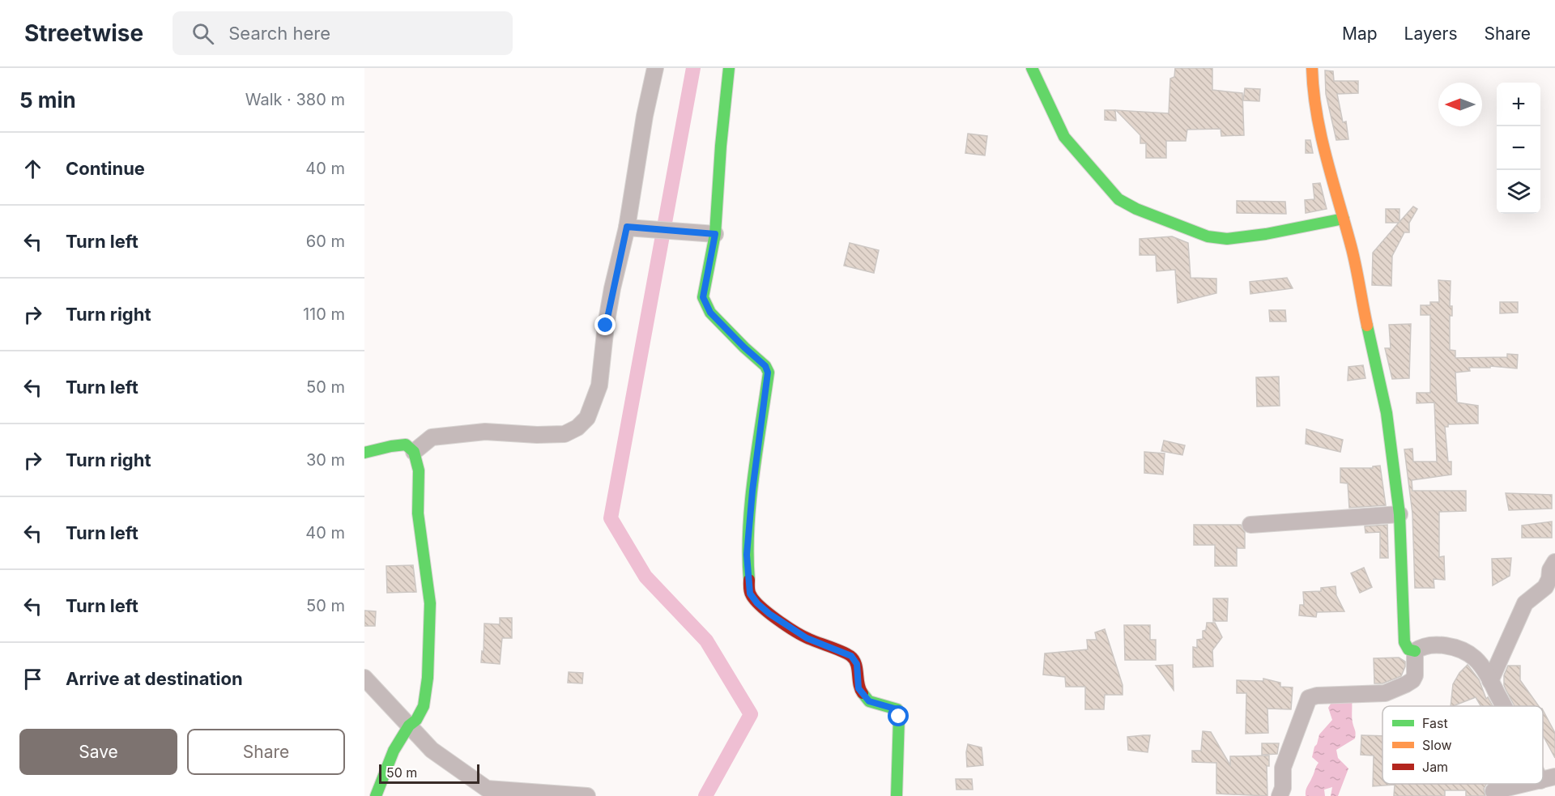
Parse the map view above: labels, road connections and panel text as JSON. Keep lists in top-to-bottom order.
{
  "legend": ["Fast", "Slow", "Jam"],
  "scale_bar": "50 m",
  "north": "left",
  "page": {
    "header": "Streetwise",
    "search": "Search here",
    "nav": ["Map", "Layers", "Share"],
    "heading": ["5 min", "Walk · 380 m"],
    "map_buttons": ["+", "−"],
    "list": [
      ["Continue", "40 m"],
      ["Turn left", "60 m"],
      ["Turn right", "110 m"],
      ["Turn left", "50 m"],
      ["Turn right", "30 m"],
      ["Turn left", "40 m"],
      ["Turn left", "50 m"],
      "Arrive at destination"
    ],
    "buttons": ["Save", "Share"],
    "scale": "50 m"
  }
}
